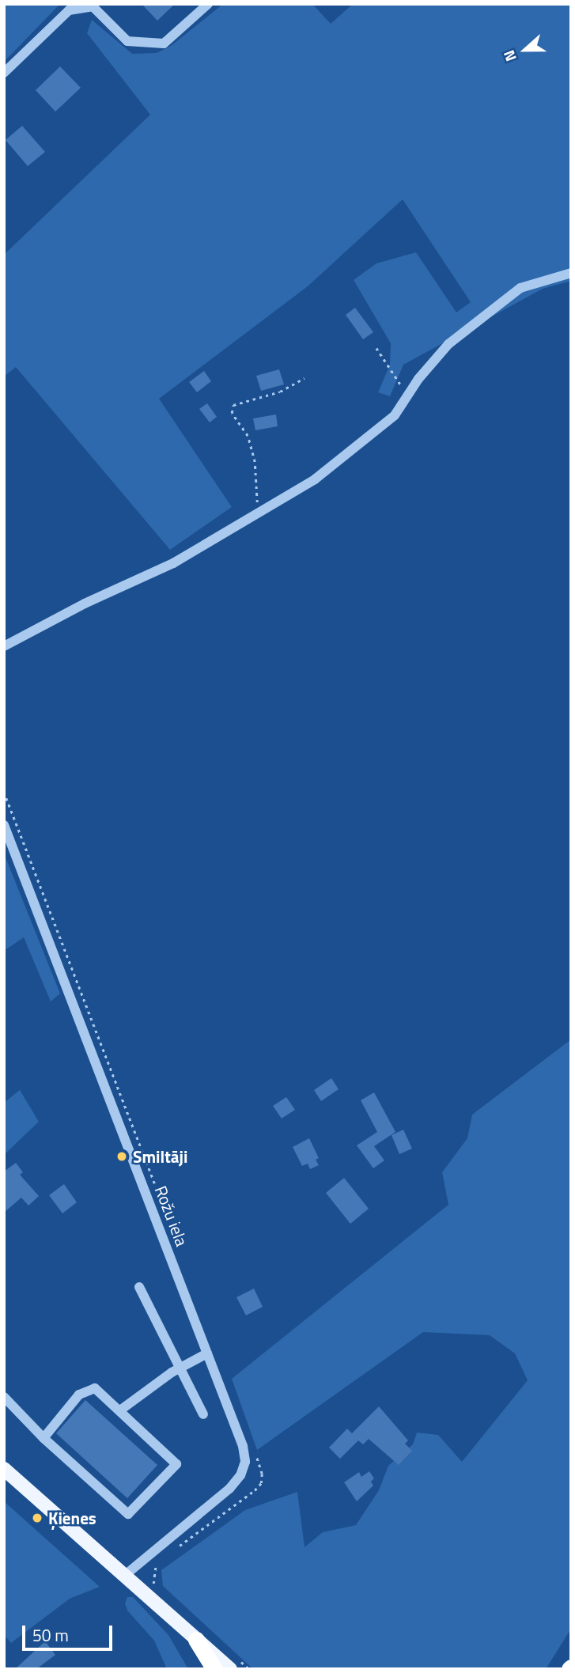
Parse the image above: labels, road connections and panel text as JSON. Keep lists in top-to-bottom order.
{
  "streets": {
    "street": ["Rožu iela"]
  },
  "places": ["Smiltāji", "Ķienes"],
  "scale_bar": "50 m",
  "north": "left"
}
